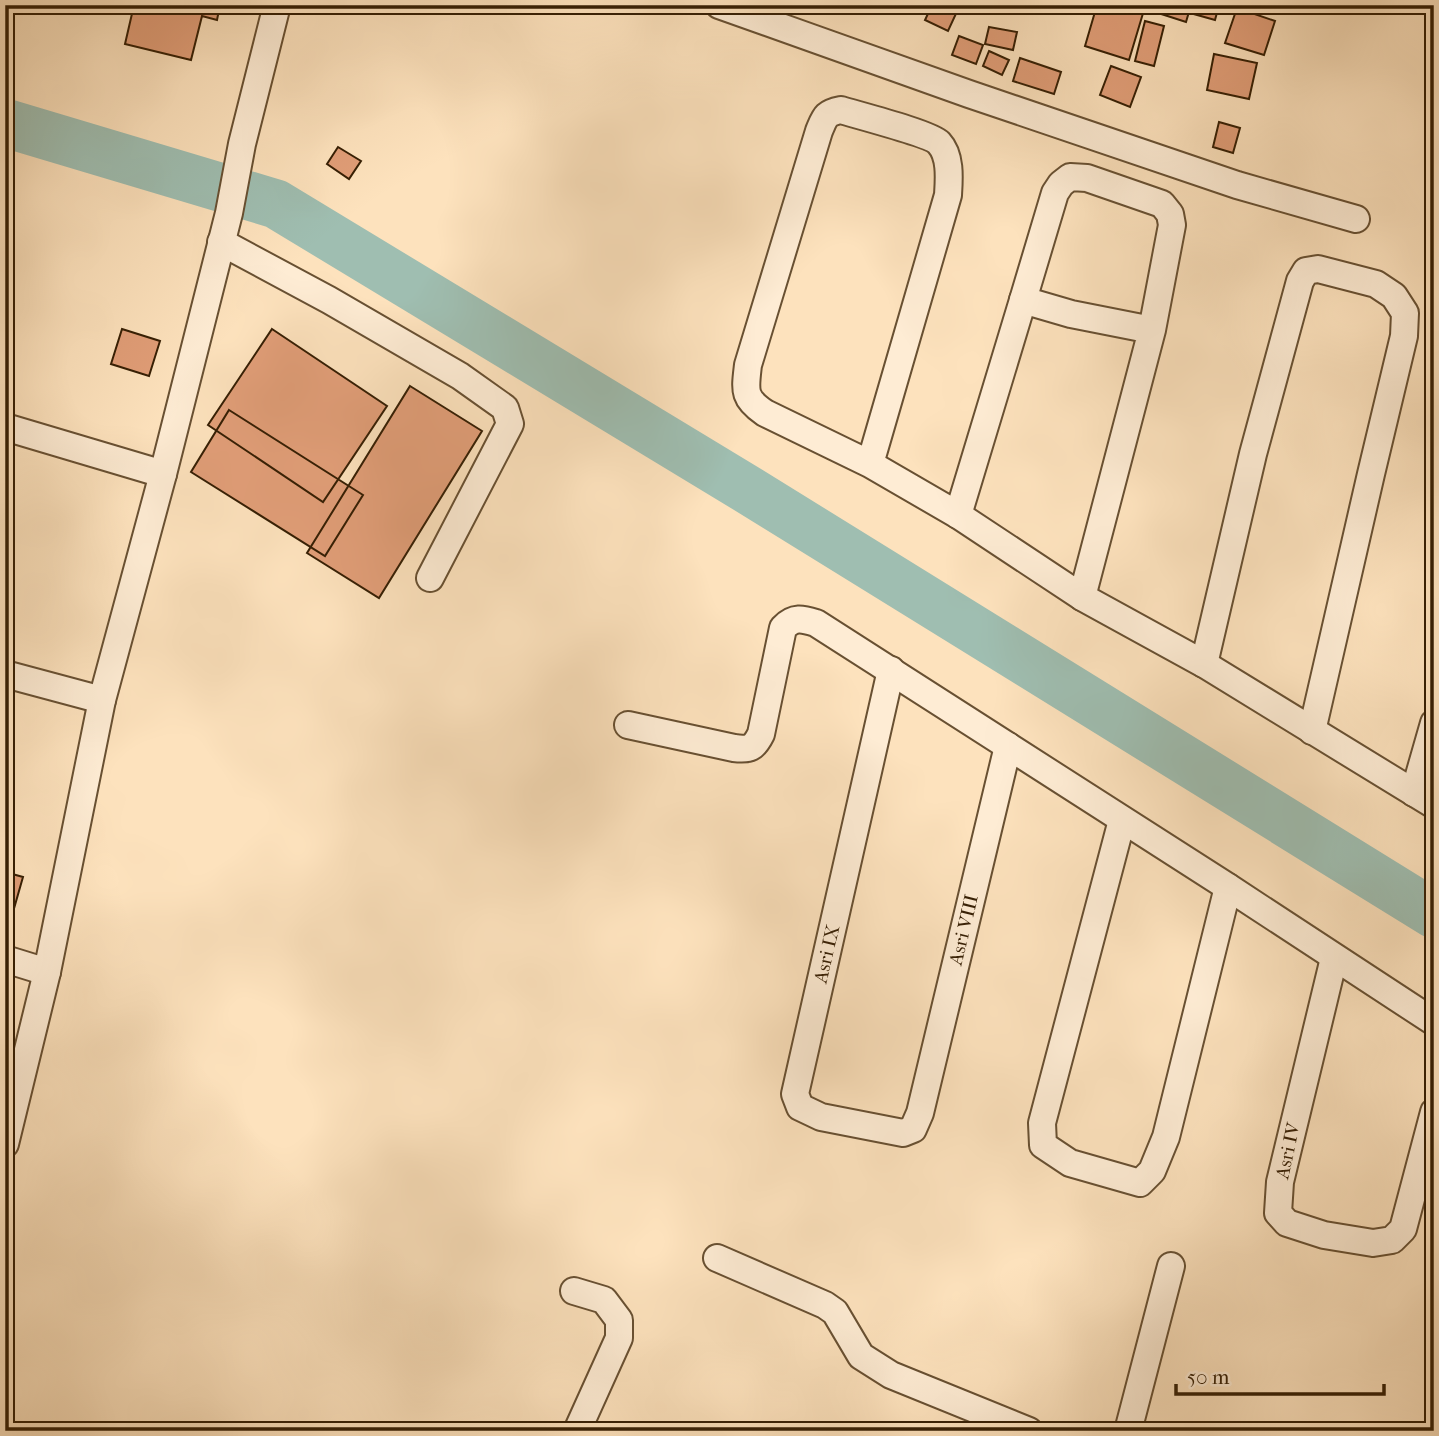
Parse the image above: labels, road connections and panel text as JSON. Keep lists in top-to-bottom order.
{
  "streets": {
    "street": ["Asri VIII", "Asri IX", "Asri IV"]
  },
  "crossings": [
    ["Asri VIII", "Asri IX"]
  ],
  "scale_bar": "50 m"
}
